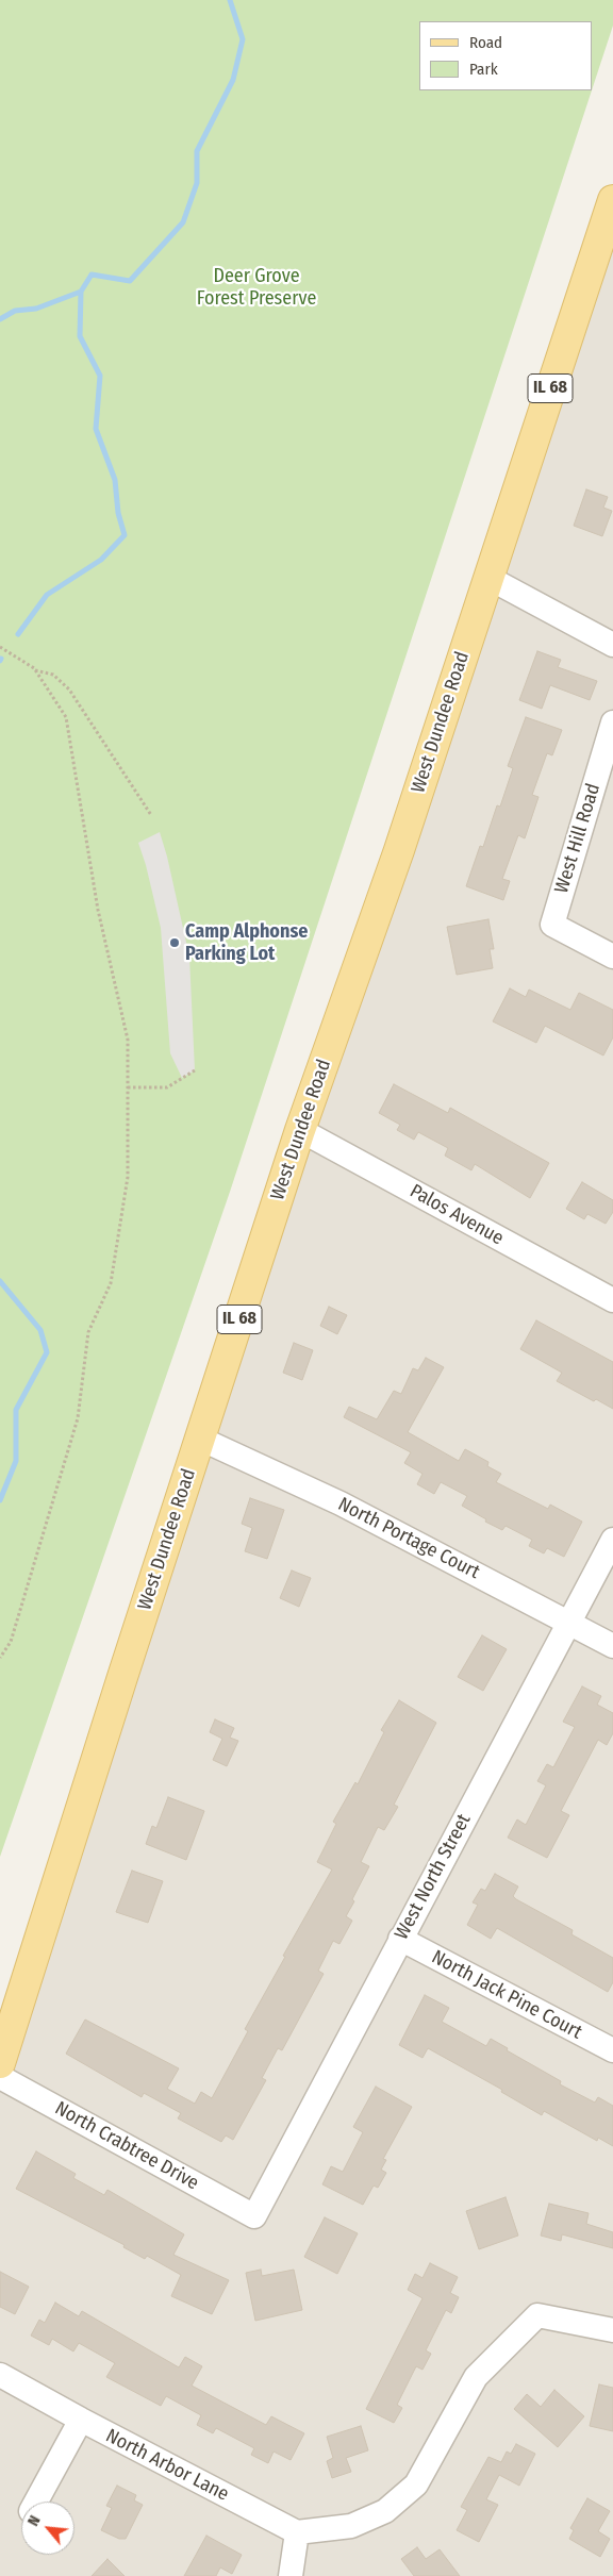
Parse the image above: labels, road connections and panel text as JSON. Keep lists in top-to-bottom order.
{
  "streets": {
    "main road": ["IL 68", "West Dundee Road"],
    "street": [
      "West Hill Road",
      "Palos Avenue",
      "North Portage Court",
      "West North Street",
      "North Jack Pine Court",
      "North Crabtree Drive",
      "North Arbor Lane"
    ]
  },
  "crossings": [
    ["West Dundee Road", "Palos Avenue"],
    ["West Dundee Road", "North Portage Court"],
    ["North Portage Court", "West North Street"],
    ["West North Street", "North Jack Pine Court"],
    ["West North Street", "North Crabtree Drive"]
  ],
  "parks": ["Deer Grove Forest Preserve"],
  "places": ["Camp Alphonse Parking Lot"],
  "legend": ["Road", "Park"],
  "north": "top left"
}
